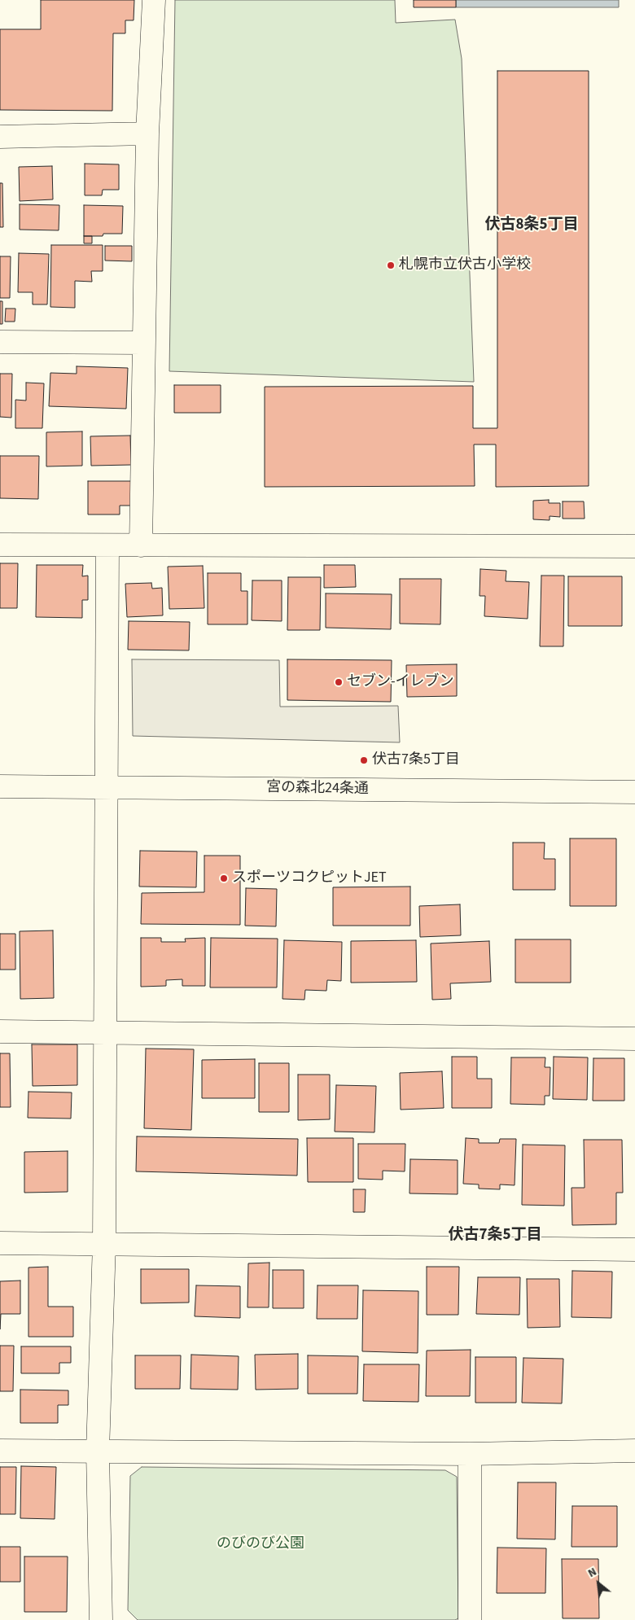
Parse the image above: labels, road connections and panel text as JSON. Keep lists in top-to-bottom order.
{
  "streets": {
    "street": ["宮の森北24条通"]
  },
  "districts": ["伏古8条5丁目", "伏古7条5丁目"],
  "parks": ["のびのび公園"],
  "places": [
    "札幌市立伏古小学校",
    "セブン-イレブン",
    "伏古7条5丁目",
    "スポーツコクピットJET"
  ],
  "north": "top left"
}
